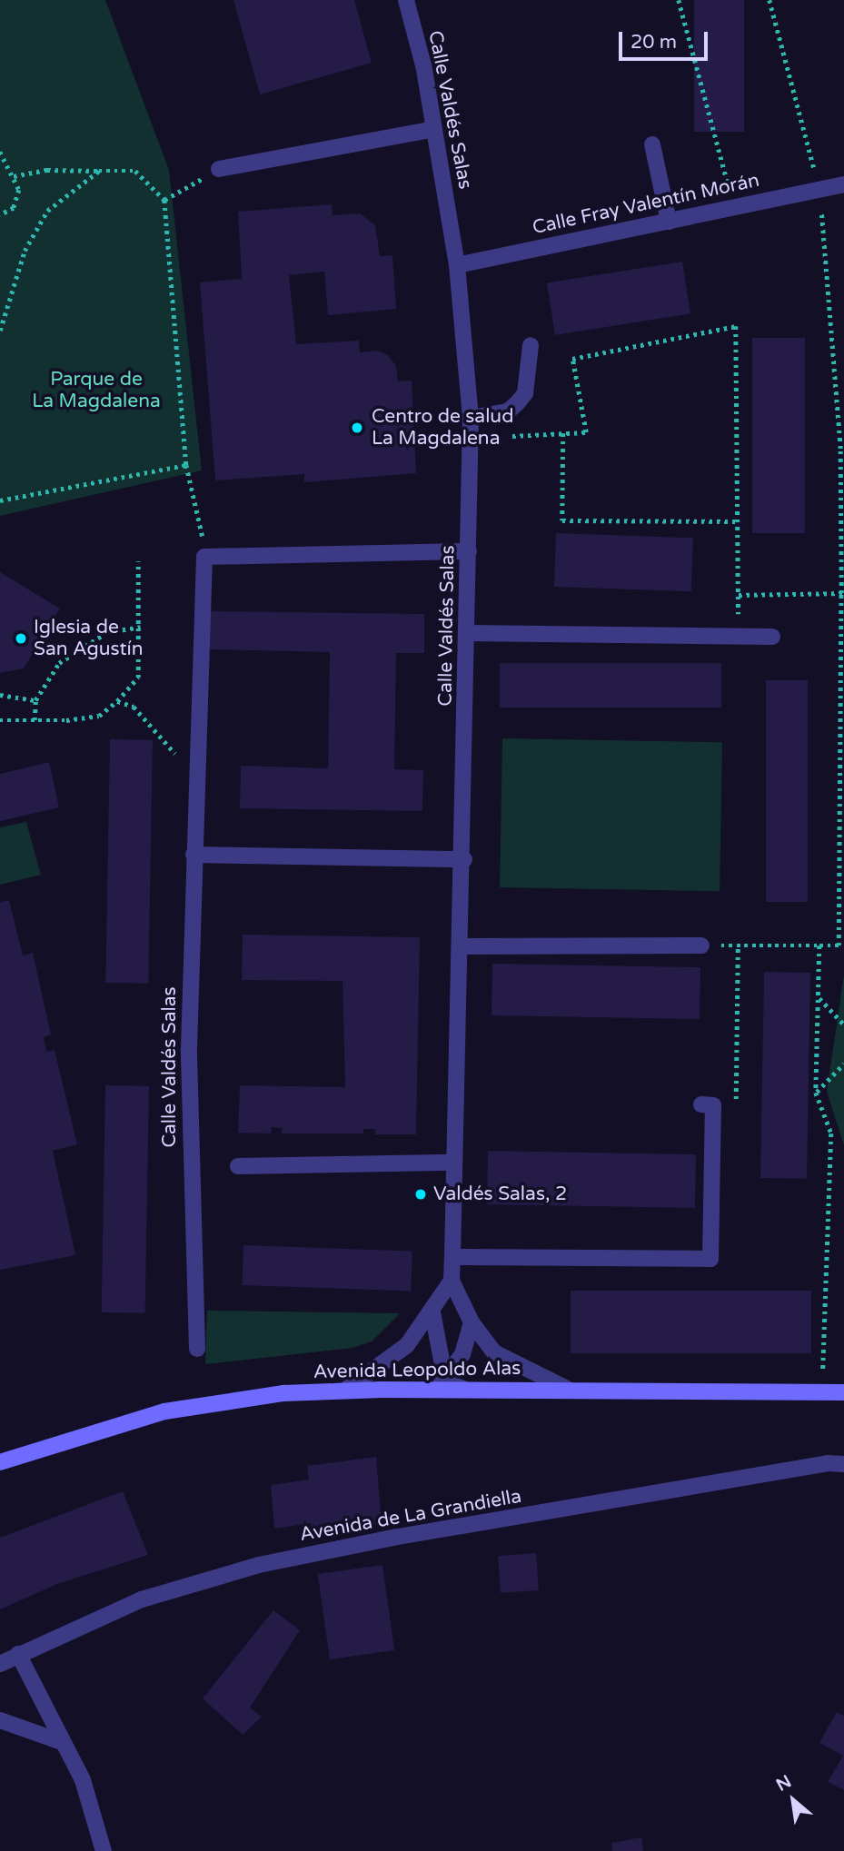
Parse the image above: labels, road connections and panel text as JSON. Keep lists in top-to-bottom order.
{
  "streets": {
    "main road": ["Avenida Leopoldo Alas"],
    "street": ["Calle Valdés Salas", "Calle Fray Valentín Morán", "Avenida de La Grandiella"]
  },
  "crossings": [
    ["Calle Valdés Salas", "Calle Fray Valentín Morán"],
    ["Calle Valdés Salas", "Avenida Leopoldo Alas"]
  ],
  "parks": ["Parque de La Magdalena"],
  "places": ["Centro de salud La Magdalena", "Iglesia de San Agustín", "Valdés Salas, 2"],
  "scale_bar": "20 m",
  "north": "top left"
}
